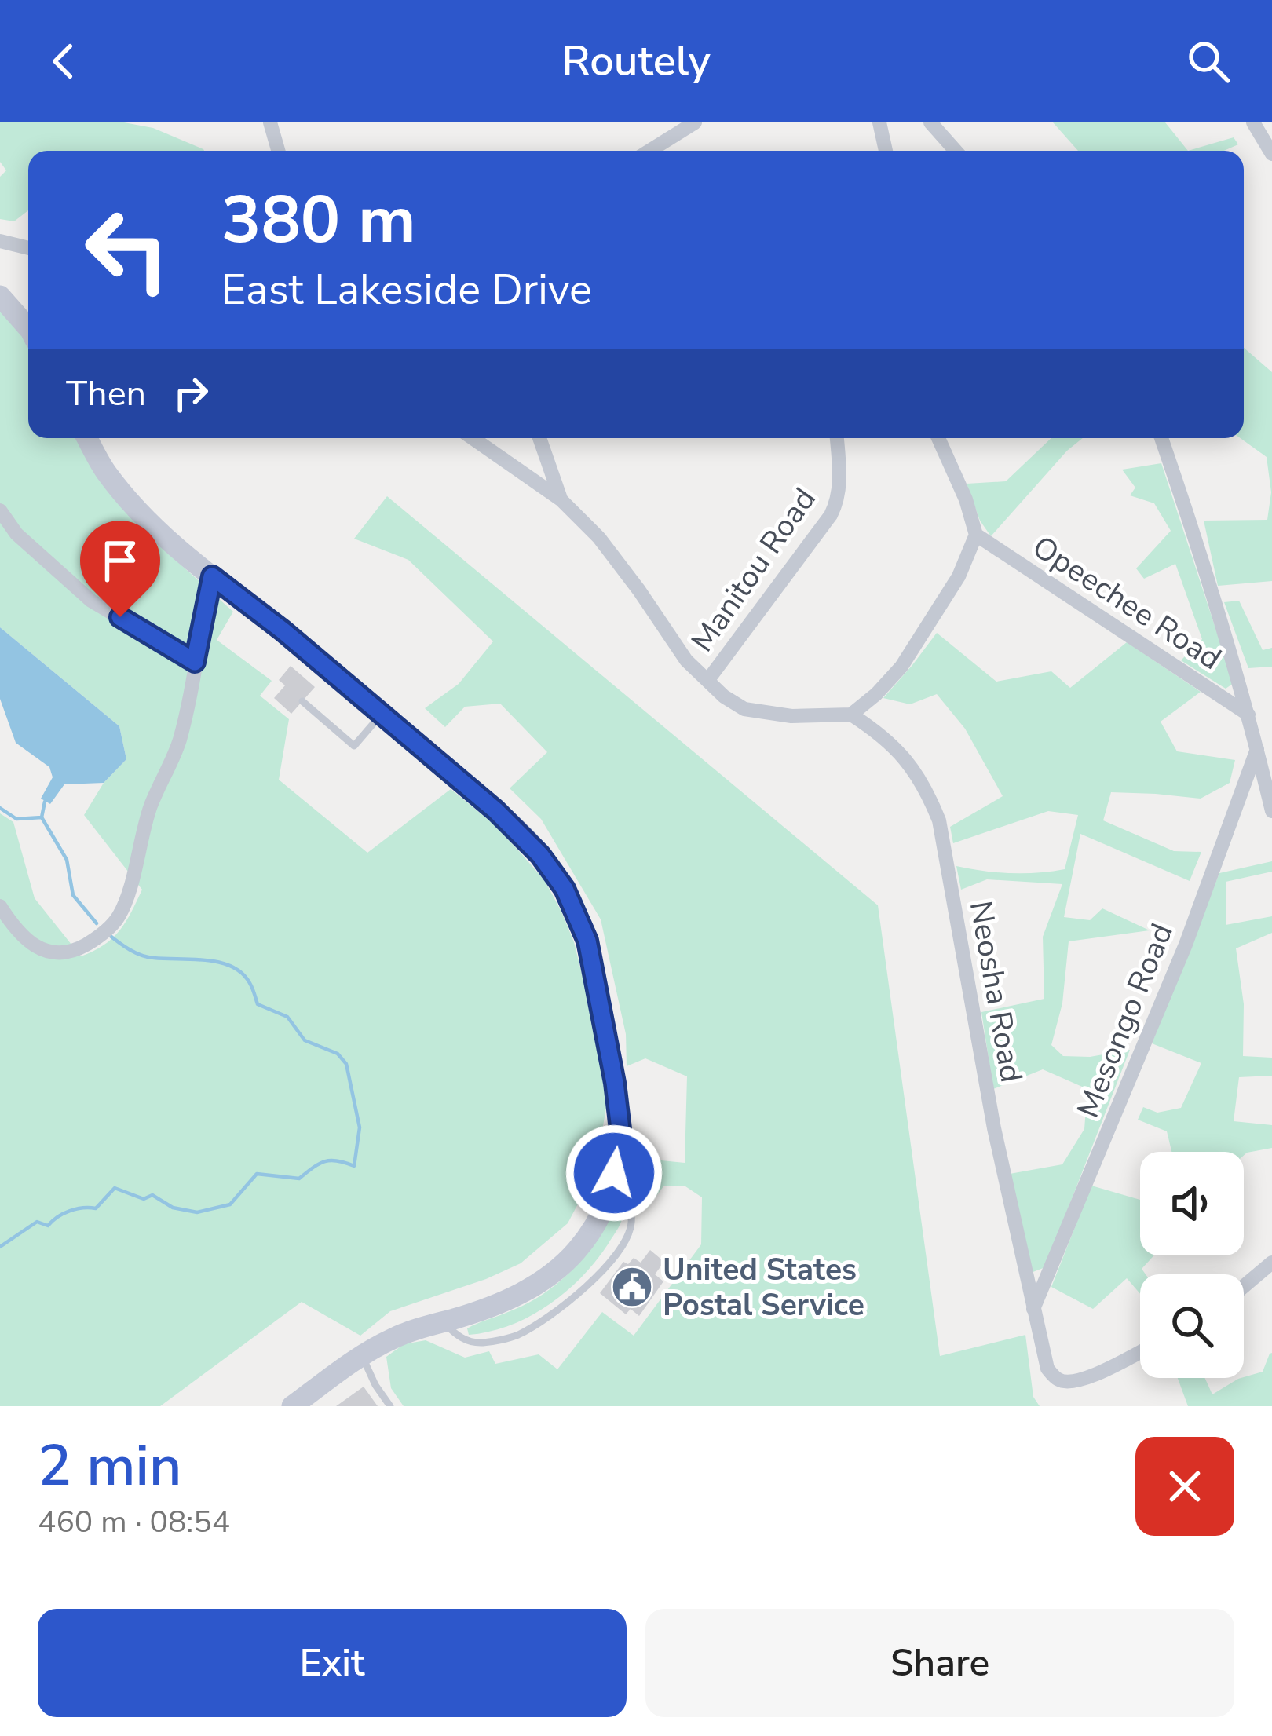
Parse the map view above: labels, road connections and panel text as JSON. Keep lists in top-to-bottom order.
{
  "streets": {
    "street": [
      "Manitou Road",
      "Opeechee Road",
      "Neosha Road",
      "Mesongo Road"
    ]
  },
  "crossings": [
    ["Neosha Road", "Mesongo Road"]
  ],
  "places": {
    "public building": ["United States Postal Service"]
  },
  "page": {
    "header": "Routely",
    "turn": ["380 m", "East Lakeside Drive"],
    "then": "Then",
    "heading": ["2 min", "460 m · 08:54"],
    "buttons": ["Exit", "Share"]
  }
}
